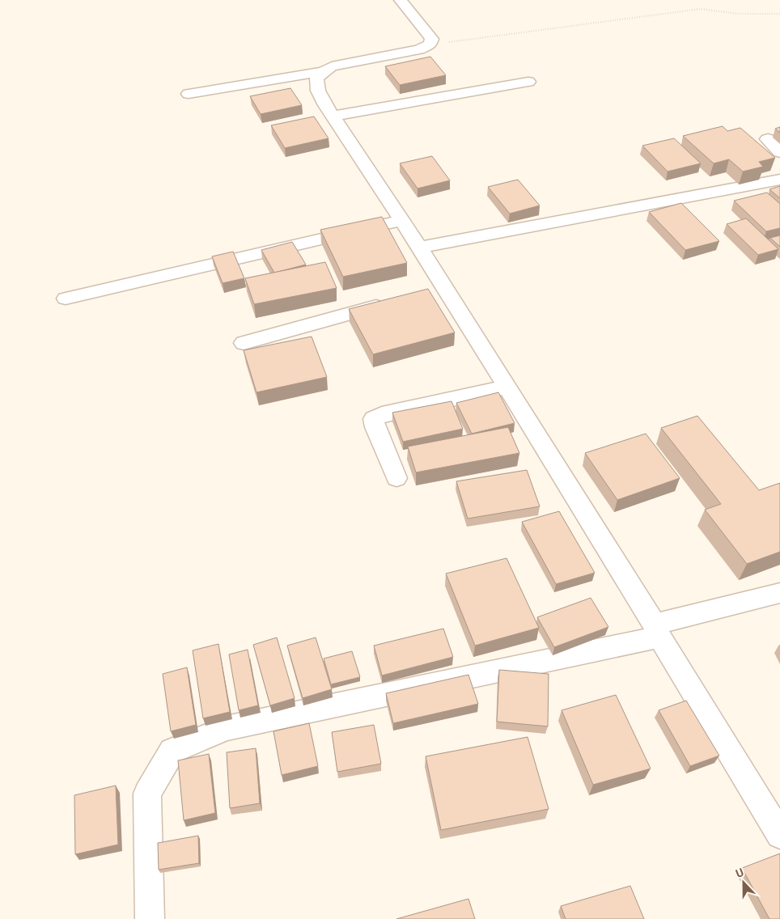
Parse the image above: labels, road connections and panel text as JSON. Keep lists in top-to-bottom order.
{
  "north": "top"
}
